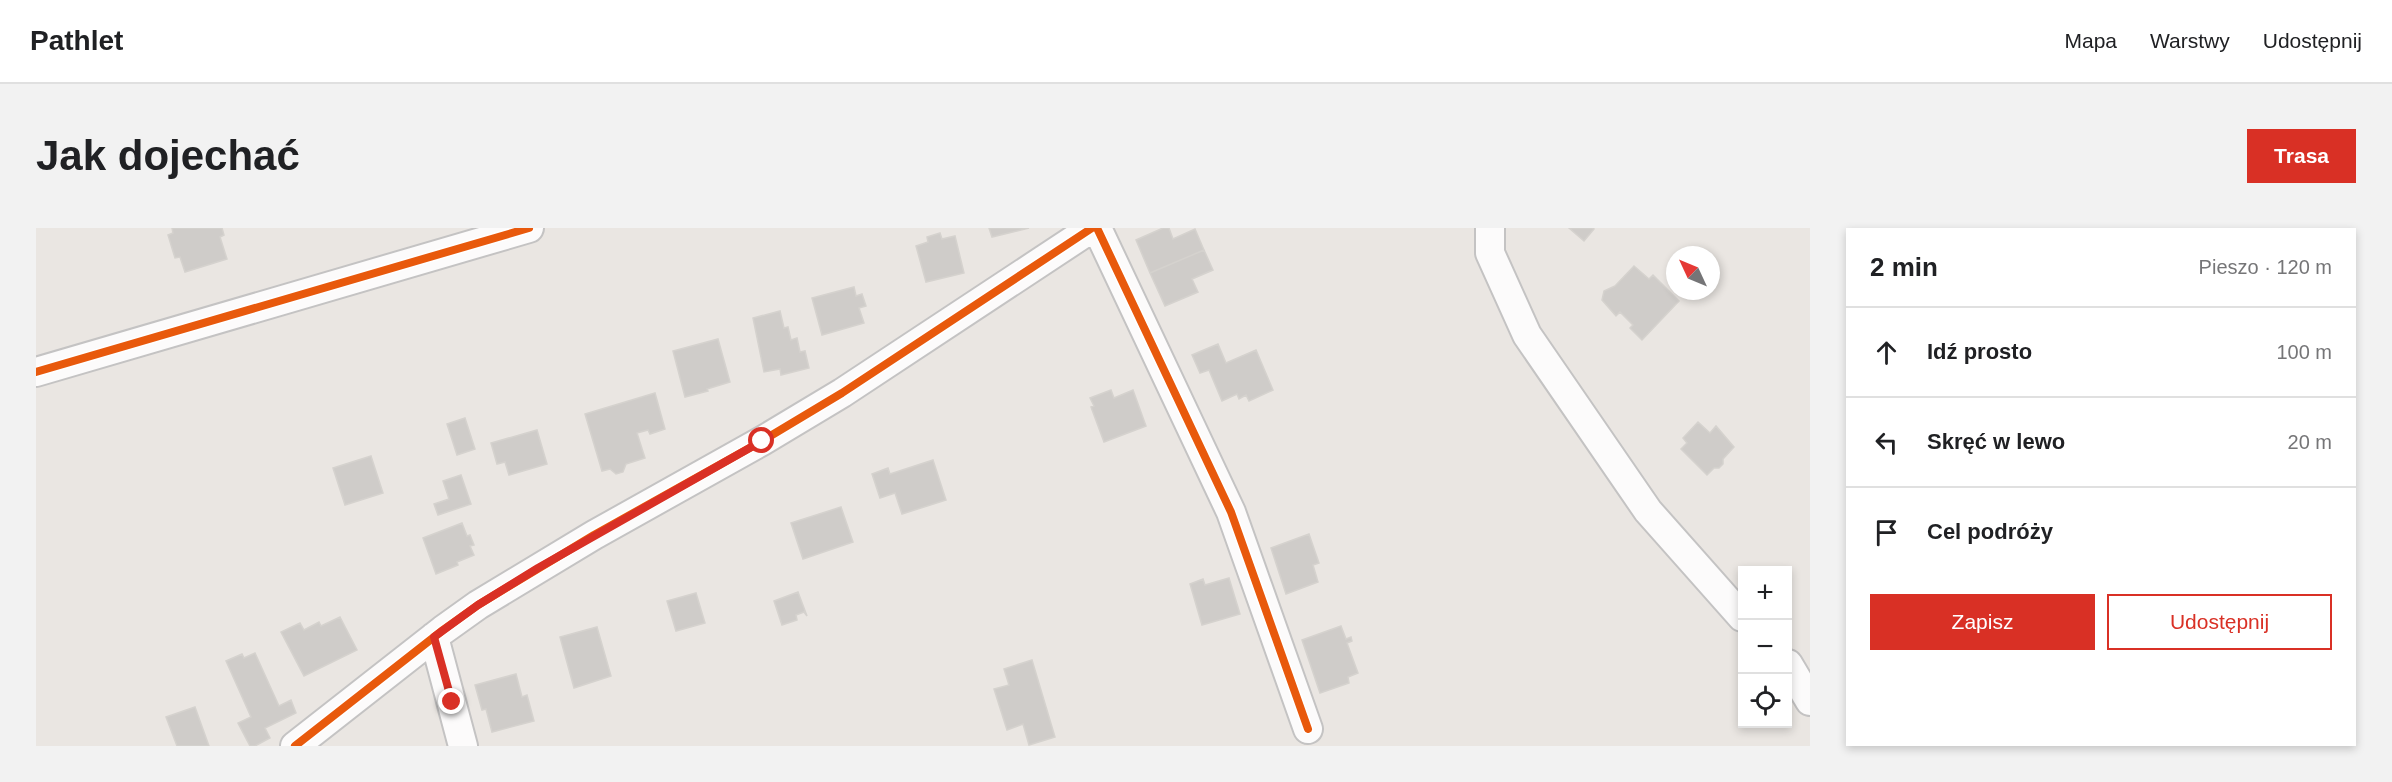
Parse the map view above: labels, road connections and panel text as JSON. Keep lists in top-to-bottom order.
{
  "north": "top left",
  "page": {
    "header": "Pathlet",
    "nav": ["Mapa", "Warstwy", "Udostępnij"],
    "buttons": [
      "Trasa",
      ["Zapisz", "Udostępnij"]
    ],
    "title": "Jak dojechać",
    "heading": ["2 min", "Pieszo · 120 m"],
    "list": [
      ["Idź prosto", "100 m"],
      ["Skręć w lewo", "20 m"],
      "Cel podróży"
    ],
    "map_buttons": ["+", "−"]
  }
}
